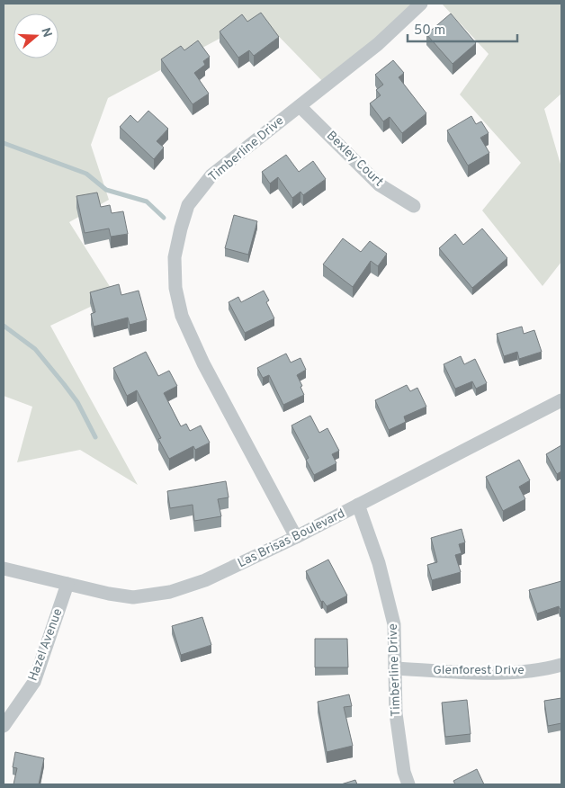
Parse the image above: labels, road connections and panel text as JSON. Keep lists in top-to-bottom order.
{
  "streets": {
    "street": [
      "Timberline Drive",
      "Bexley Court",
      "Las Brisas Boulevard",
      "Hazel Avenue",
      "Glenforest Drive"
    ]
  },
  "crossings": [
    ["Timberline Drive", "Bexley Court"],
    ["Timberline Drive", "Las Brisas Boulevard"],
    ["Timberline Drive", "Glenforest Drive"],
    ["Las Brisas Boulevard", "Hazel Avenue"]
  ],
  "scale_bar": "50 m",
  "north": "right"
}
